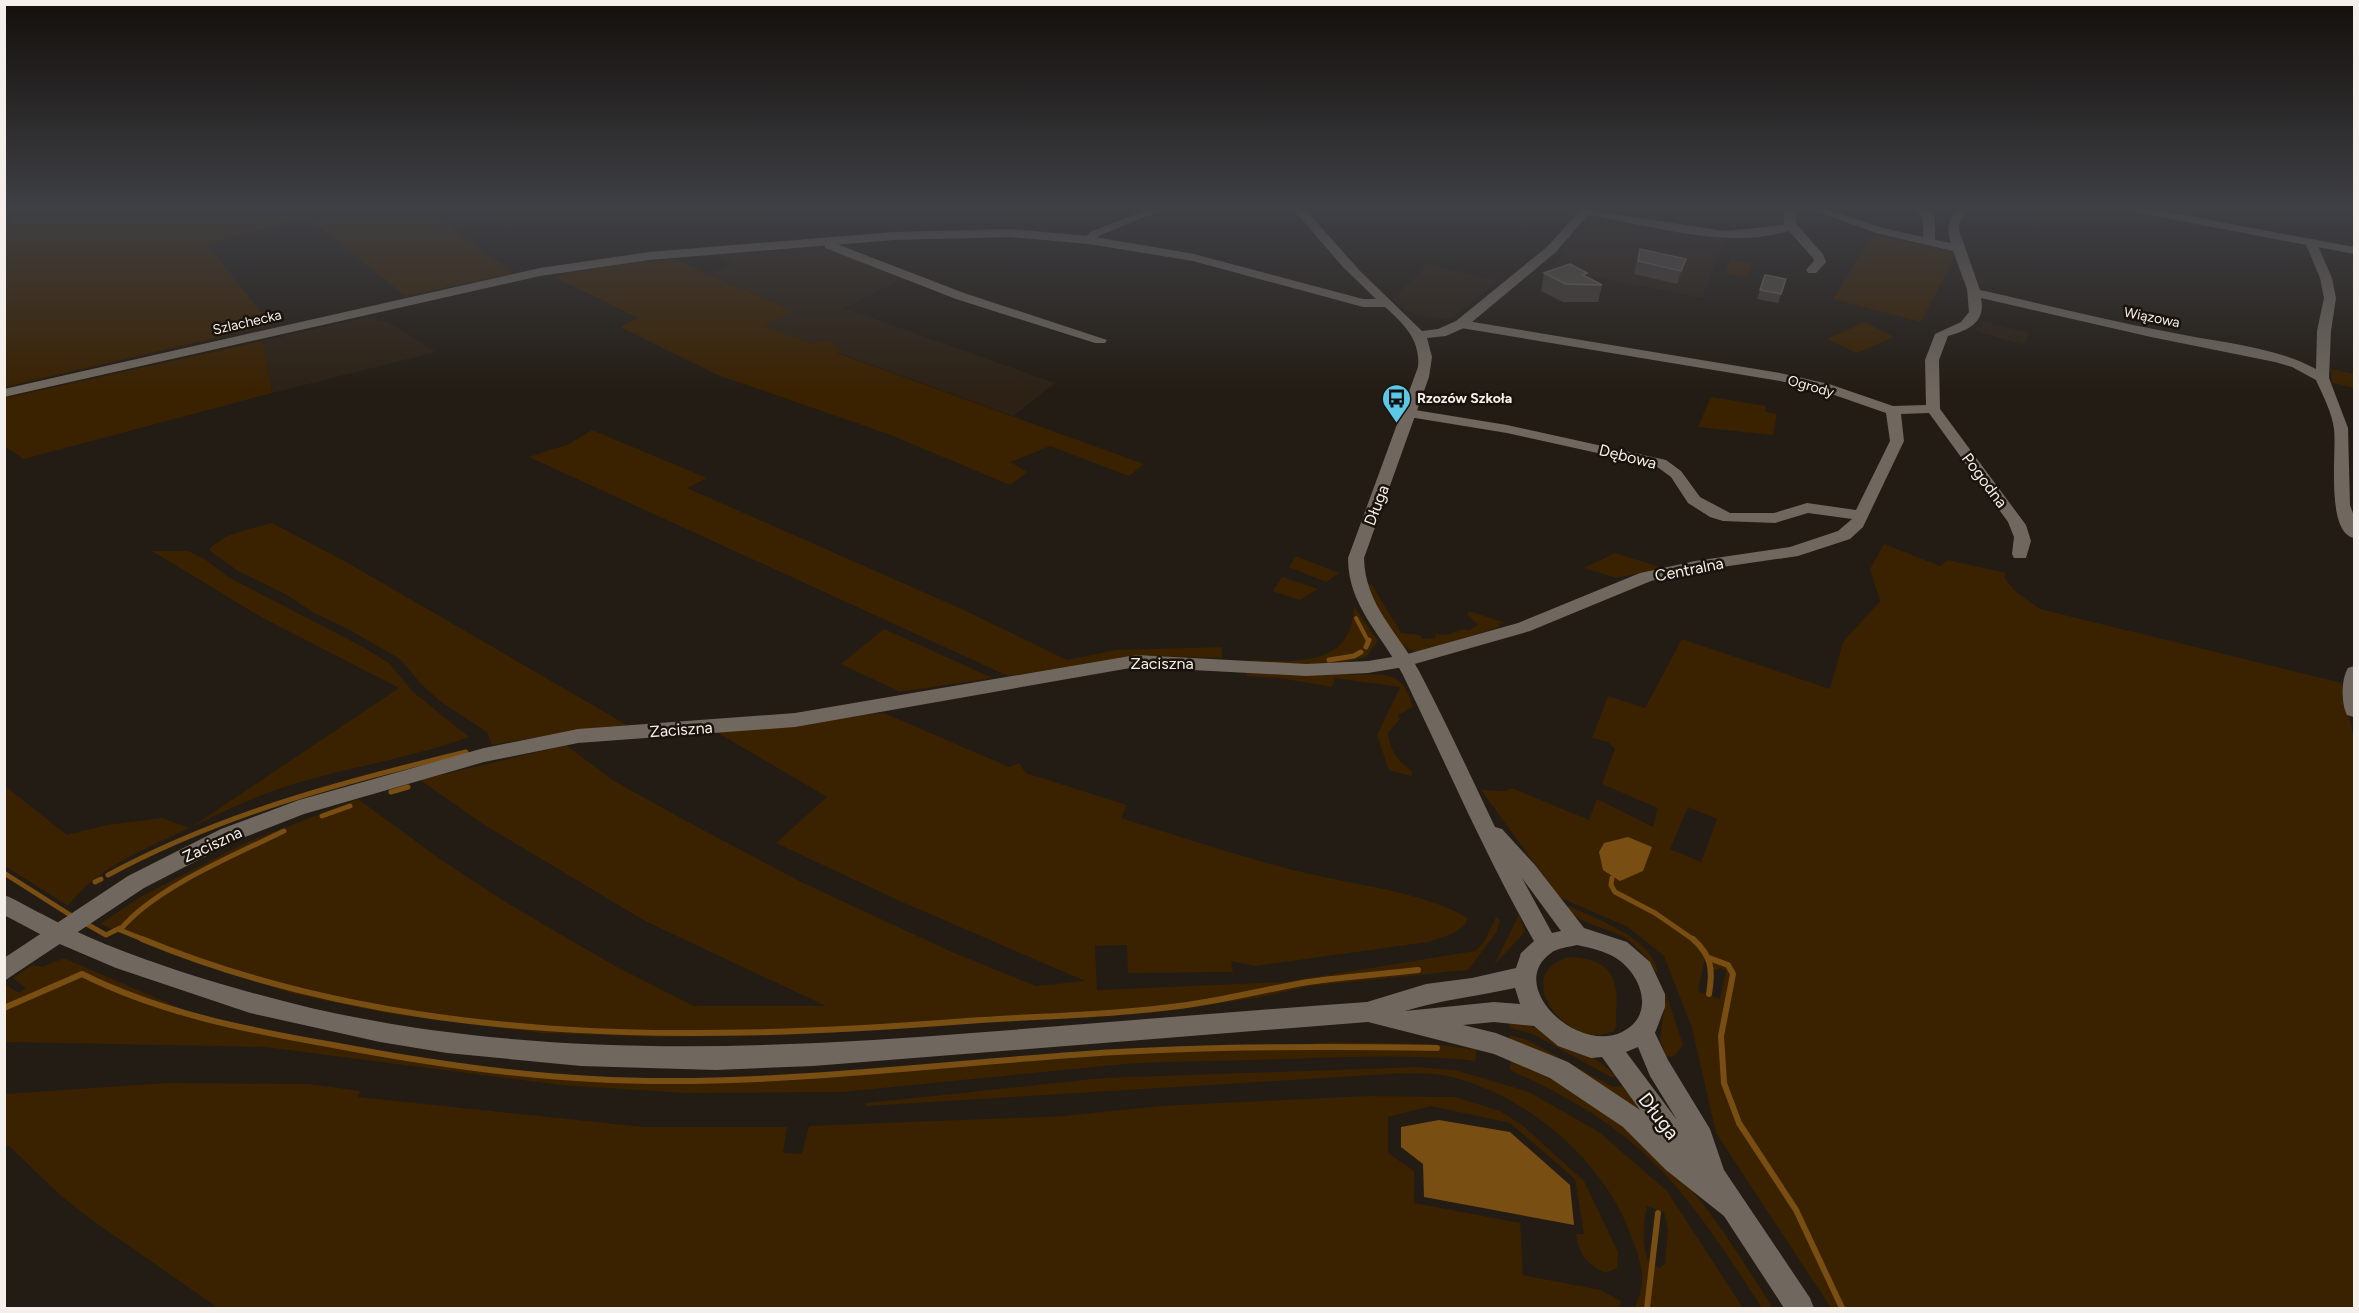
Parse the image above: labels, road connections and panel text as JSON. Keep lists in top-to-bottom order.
{
  "streets": {
    "street": [
      "Wiązowa",
      "Szlachecka",
      "Ogrody",
      "Dębowa",
      "Pogodna",
      "Długa",
      "Centralna",
      "Zaciszna"
    ]
  },
  "crossings": [
    ["Ogrody", "Pogodna"],
    ["Ogrody", "Centralna"],
    ["Dębowa", "Długa"],
    ["Dębowa", "Centralna"],
    ["Długa", "Centralna"],
    ["Długa", "Zaciszna"],
    ["Centralna", "Zaciszna"]
  ],
  "places": {
    "bus stop": ["Rzozów Szkoła"]
  }
}
